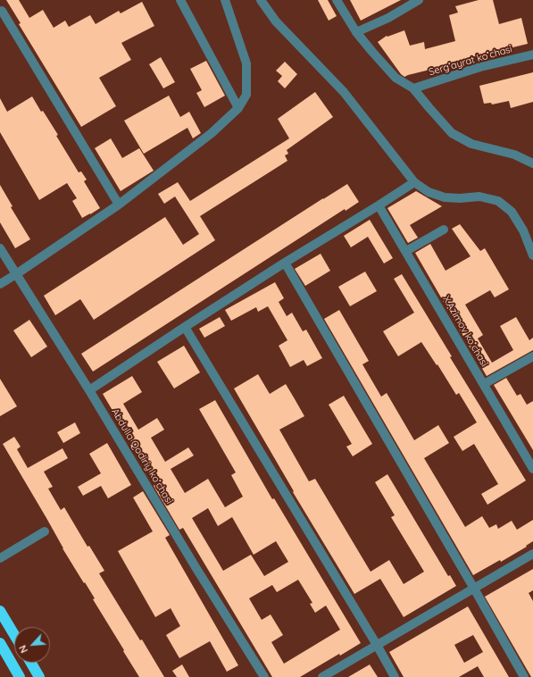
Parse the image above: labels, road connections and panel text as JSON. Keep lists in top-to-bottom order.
{
  "streets": {
    "street": ["Sergʻayrat koʻchasi", "X.Azimov koʻchasi", "Abdulla Qodiriy koʻchasi"]
  },
  "north": "bottom left"
}
